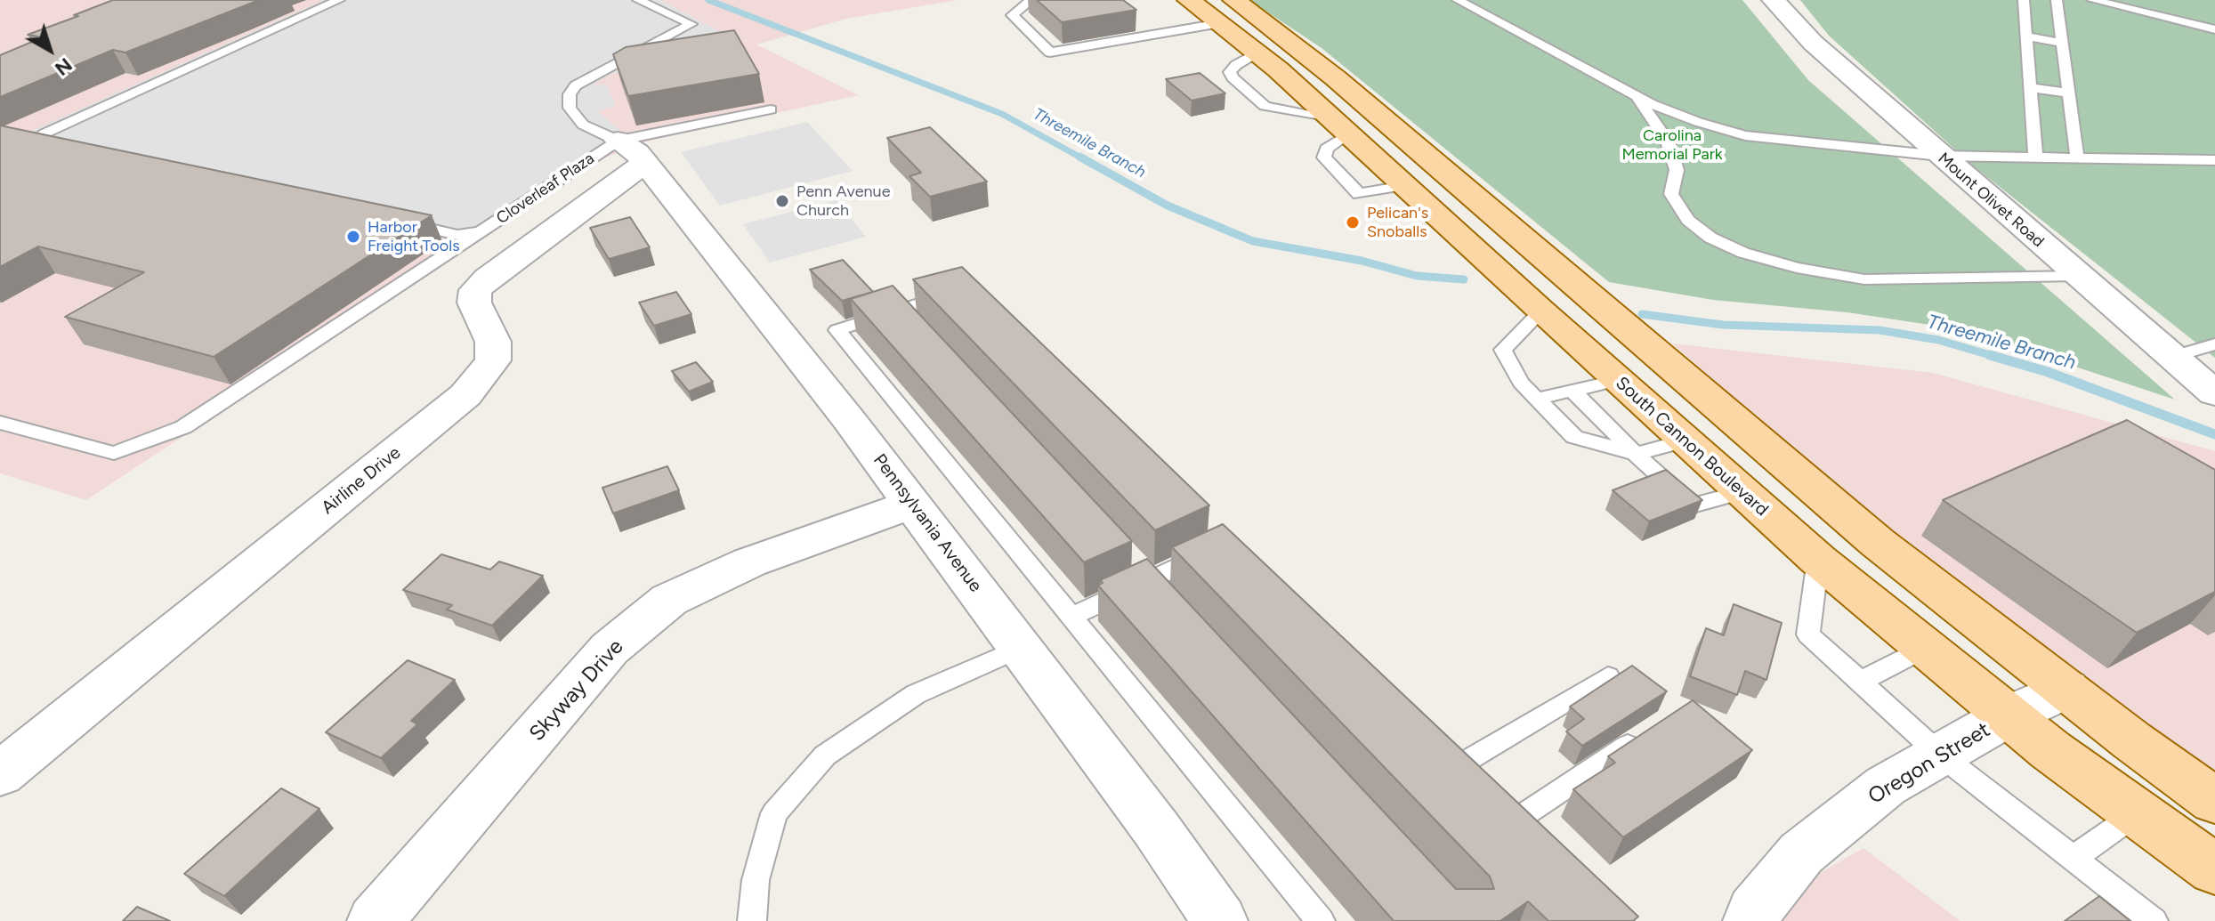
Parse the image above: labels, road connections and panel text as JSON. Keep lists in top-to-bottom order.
{
  "streets": {
    "main road": ["South Cannon Boulevard"],
    "street": [
      "Mount Olivet Road",
      "Airline Drive",
      "Pennsylvania Avenue",
      "Skyway Drive",
      "Oregon Street"
    ],
    "lane": ["Cloverleaf Plaza"]
  },
  "crossings": [
    ["Cloverleaf Plaza", "Airline Drive"],
    ["Cloverleaf Plaza", "Pennsylvania Avenue"],
    ["South Cannon Boulevard", "Oregon Street"],
    ["Airline Drive", "Pennsylvania Avenue"],
    ["Pennsylvania Avenue", "Skyway Drive"]
  ],
  "water": ["Threemile Branch"],
  "parks": ["Carolina Memorial Park"],
  "places": ["Penn Avenue Church", "Pelican's Snoballs", "Harbor Freight Tools"],
  "north": "bottom right"
}
